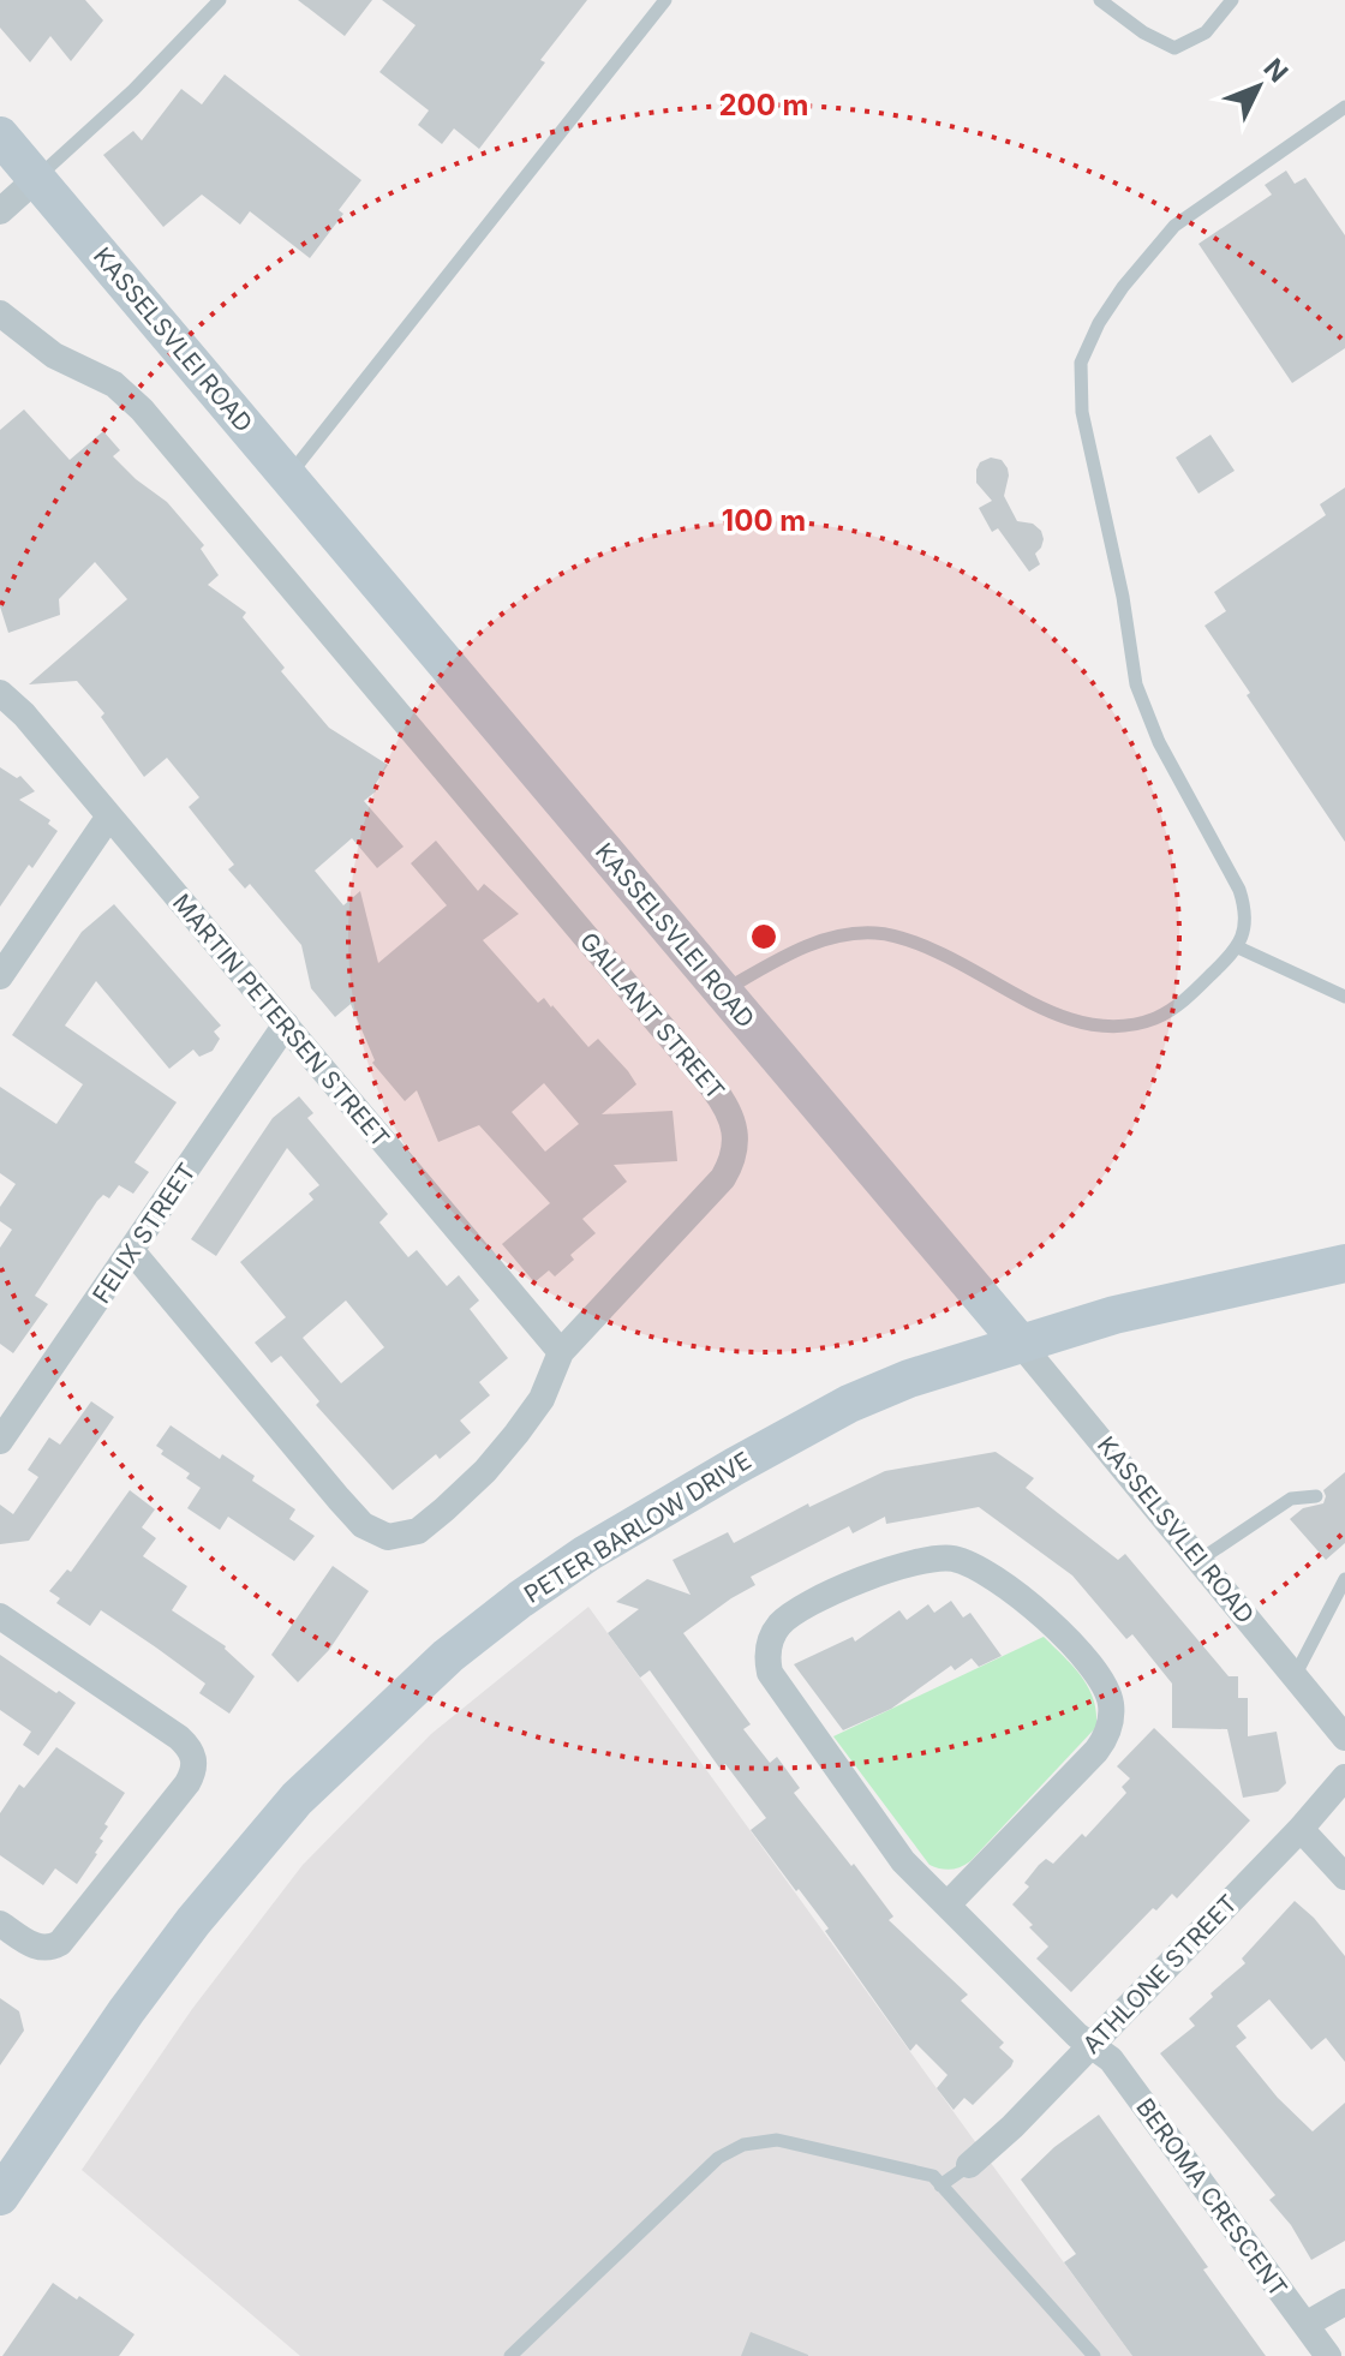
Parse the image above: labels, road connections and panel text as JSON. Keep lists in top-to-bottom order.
{
  "streets": {
    "street": [
      "KASSELSVLEI ROAD",
      "GALLANT STREET",
      "MARTIN PETERSEN STREET",
      "FELIX STREET",
      "PETER BARLOW DRIVE",
      "ATHLONE STREET",
      "BEROMA CRESCENT"
    ]
  },
  "crossings": [
    ["KASSELSVLEI ROAD", "PETER BARLOW DRIVE"],
    ["GALLANT STREET", "MARTIN PETERSEN STREET"],
    ["GALLANT STREET", "FELIX STREET"],
    ["MARTIN PETERSEN STREET", "FELIX STREET"],
    ["ATHLONE STREET", "BEROMA CRESCENT"]
  ],
  "north": "top right",
  "rings": ["200 m", "100 m"]
}
